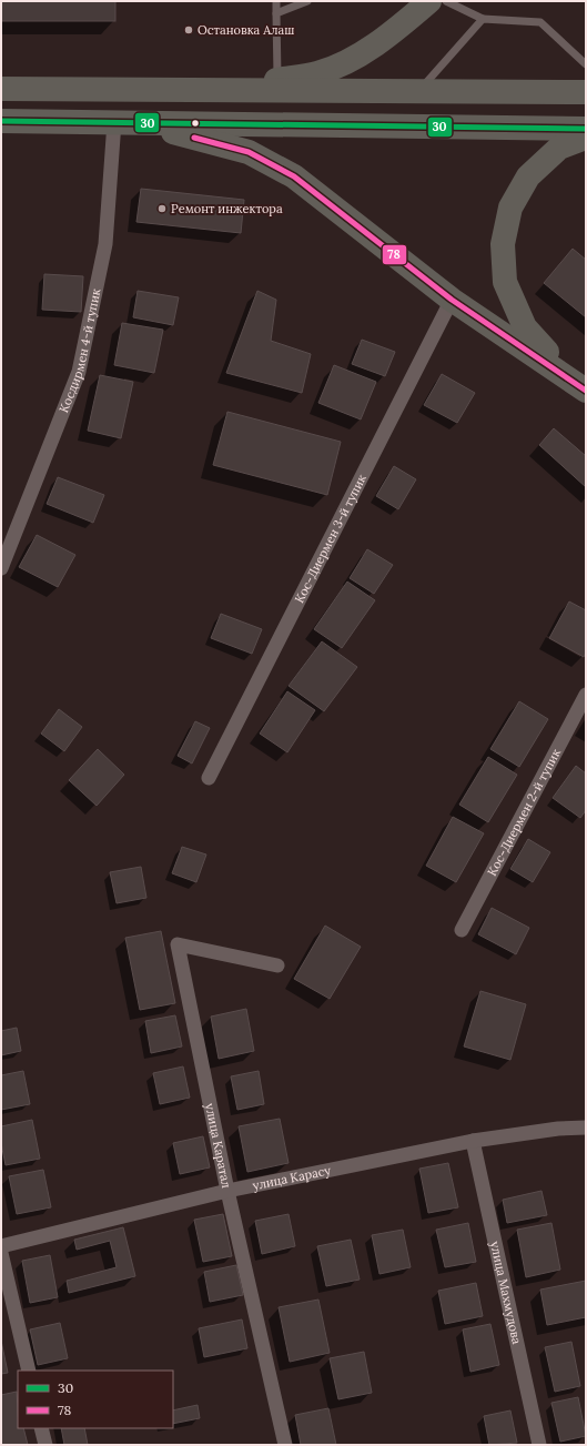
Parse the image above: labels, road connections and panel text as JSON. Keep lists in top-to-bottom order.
{
  "streets": {
    "street": [
      "Косдирмен 4-й тупик",
      "Кос-Диермен 3-й тупик",
      "Кос-Диермен 2-й тупик",
      "улица Каратал",
      "улица Карасу",
      "улица Махмудова"
    ]
  },
  "crossings": [
    ["улица Каратал", "улица Карасу"],
    ["улица Карасу", "улица Махмудова"]
  ],
  "places": ["Остановка Алаш", "Ремонт инжектора"],
  "lines": ["transit line 30", "transit line 78"],
  "legend": ["30", "78"]
}
